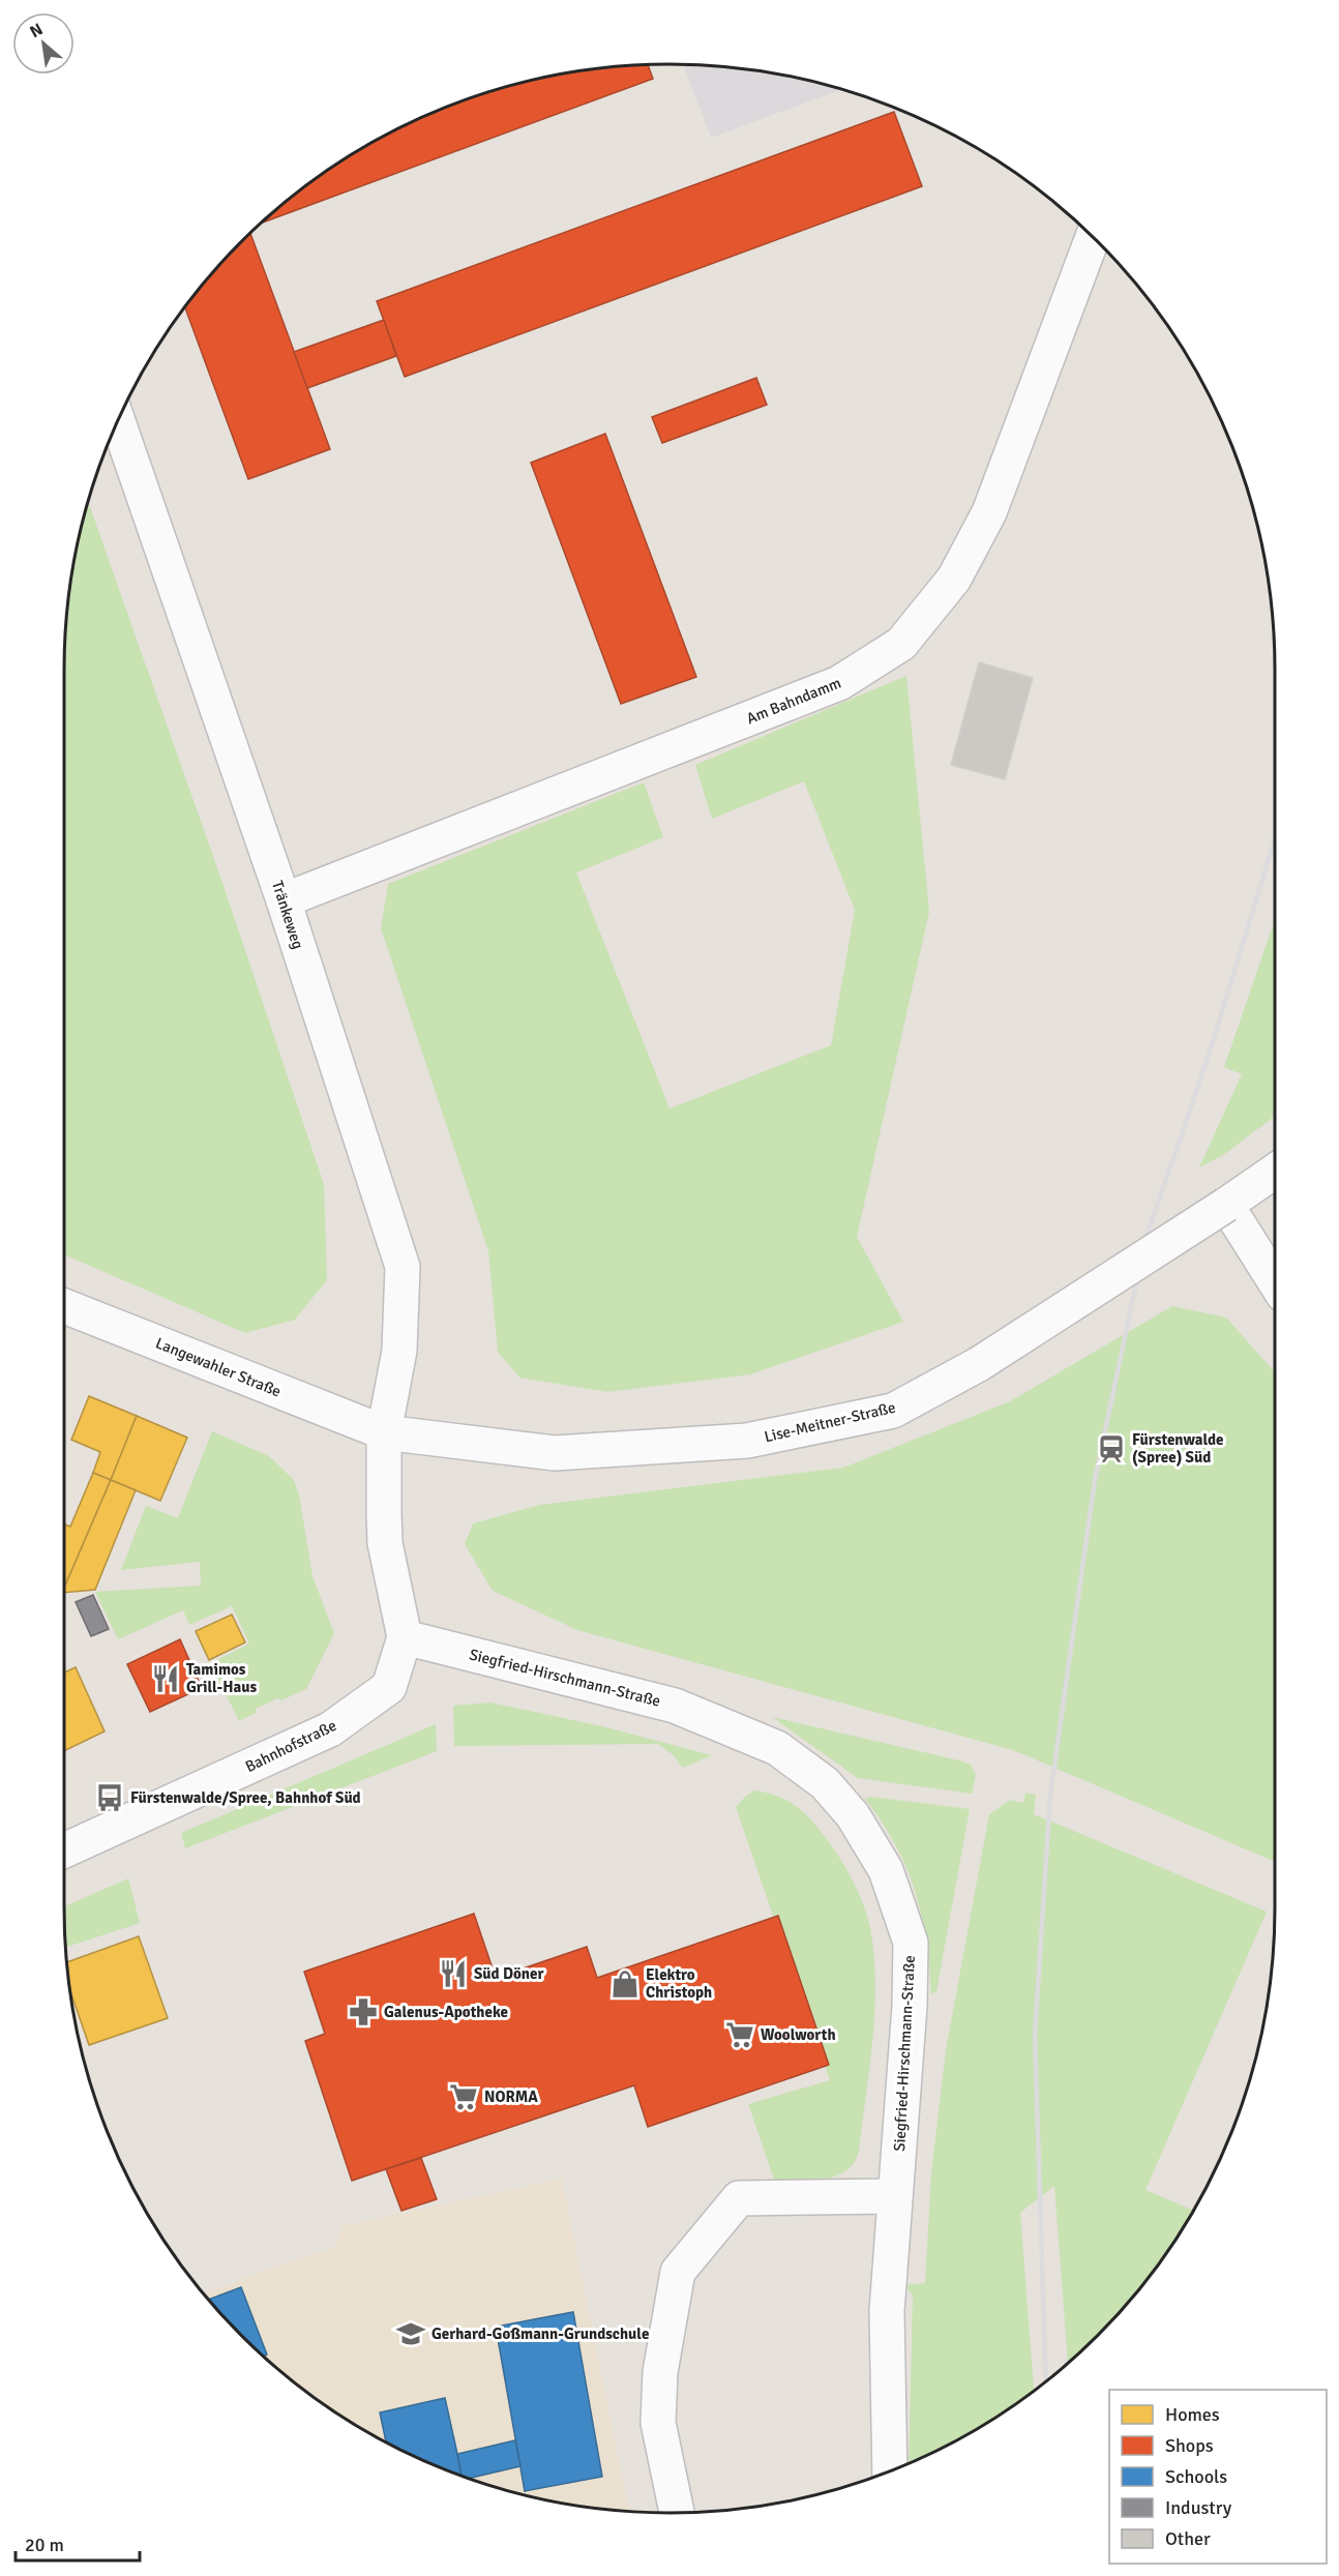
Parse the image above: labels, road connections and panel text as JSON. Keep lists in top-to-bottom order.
{
  "streets": {
    "street": [
      "Am Bahndamm",
      "Tränkeweg",
      "Langewahler Straße",
      "Lise-Meitner-Straße",
      "Siegfried-Hirschmann-Straße",
      "Bahnhofstraße"
    ]
  },
  "crossings": [
    ["Am Bahndamm", "Tränkeweg"],
    ["Tränkeweg", "Langewahler Straße"],
    ["Tränkeweg", "Lise-Meitner-Straße"],
    ["Tränkeweg", "Bahnhofstraße"],
    ["Langewahler Straße", "Lise-Meitner-Straße"],
    ["Langewahler Straße", "Bahnhofstraße"],
    ["Lise-Meitner-Straße", "Bahnhofstraße"],
    ["Siegfried-Hirschmann-Straße", "Bahnhofstraße"]
  ],
  "places": {
    "station": ["Fürstenwalde (Spree) Süd"],
    "restaurant": ["Tamimos Grill-Haus", "Süd Döner"],
    "bus stop": ["Fürstenwalde/Spree, Bahnhof Süd"],
    "shop": ["Elektro Christoph"],
    "pharmacy": ["Galenus-Apotheke"],
    "supermarket": ["Woolworth", "NORMA"],
    "school or university": ["Gerhard-Goßmann-Grundschule"]
  },
  "legend": [
    "Homes",
    "Shops",
    "Schools",
    "Industry",
    "Other"
  ],
  "scale_bar": "20 m",
  "north": "top left"
}
